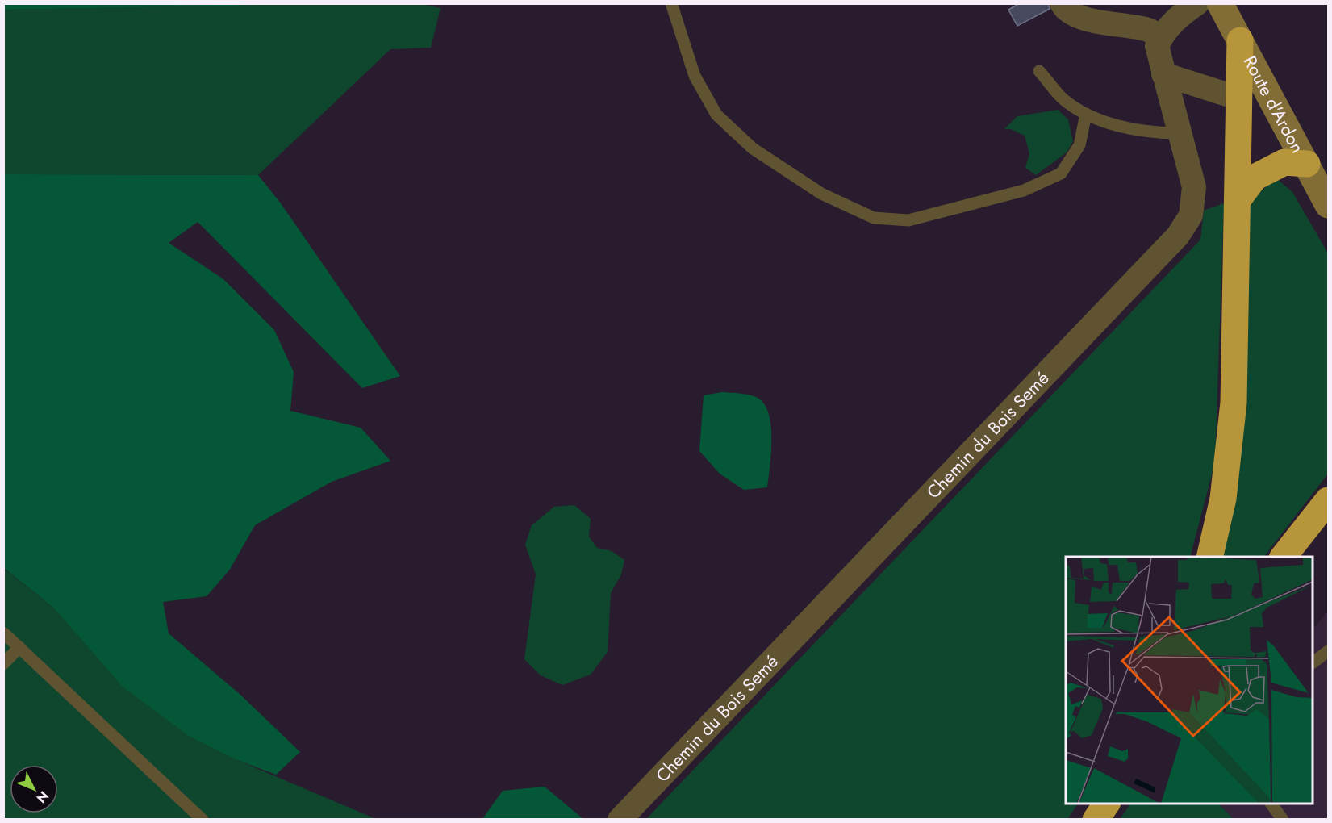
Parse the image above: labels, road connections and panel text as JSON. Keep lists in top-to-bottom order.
{
  "streets": {
    "main road": ["Route d'Ardon"],
    "street": ["Chemin du Bois Semé"]
  },
  "north": "bottom right"
}
